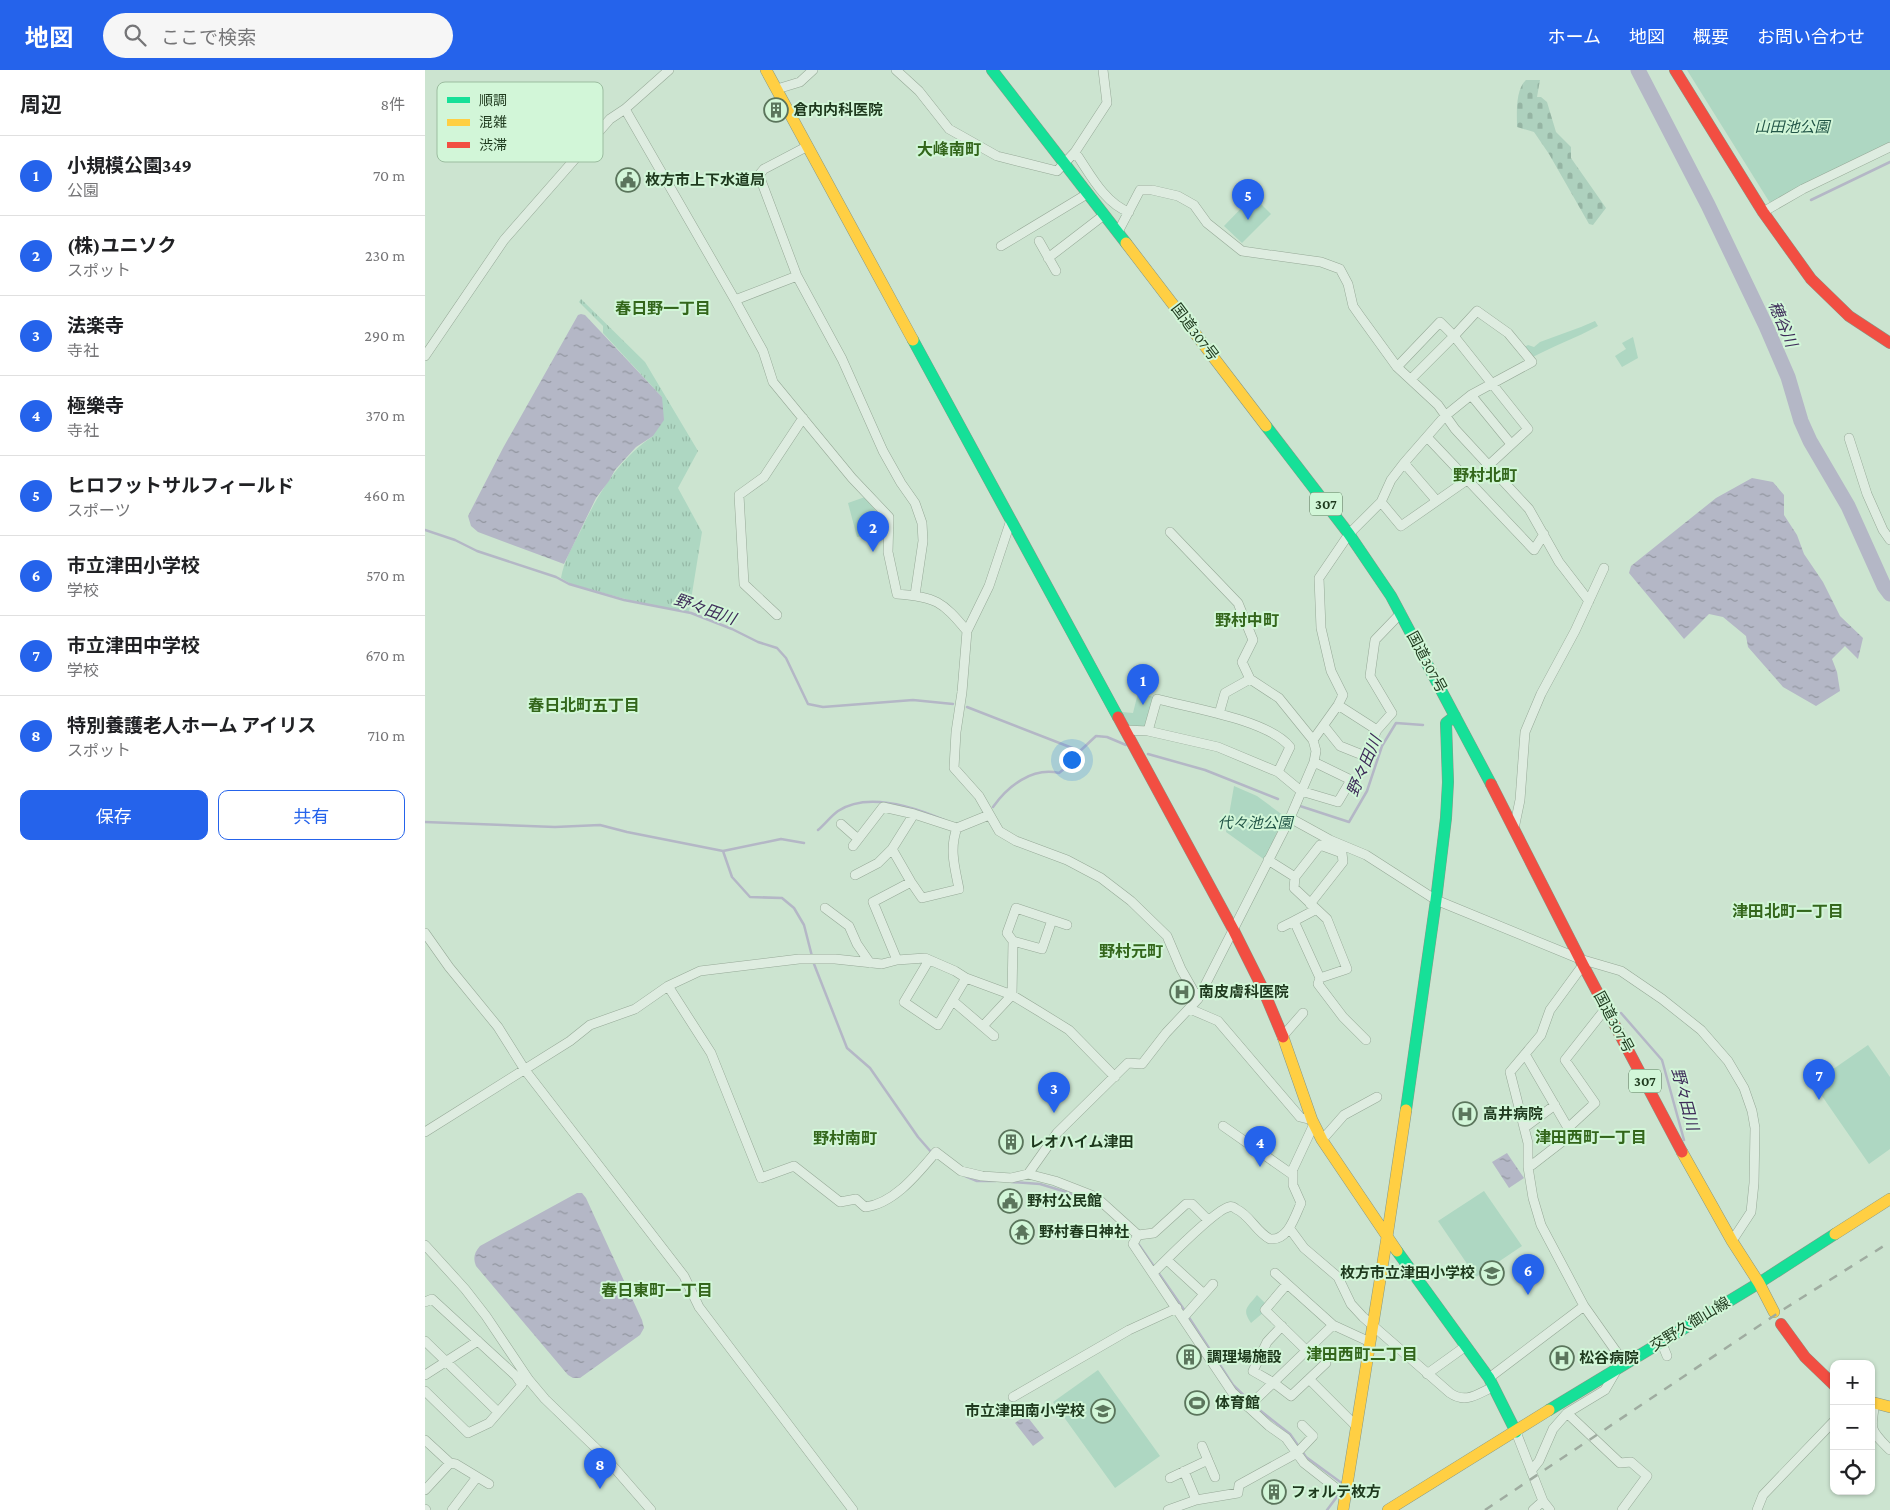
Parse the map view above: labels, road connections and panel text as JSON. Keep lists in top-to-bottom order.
{
  "streets": {
    "main road": ["国道307号", "307", "交野久御山線"]
  },
  "crossings": [
    ["国道307号", "交野久御山線"]
  ],
  "districts": [
    "大峰南町",
    "春日野一丁目",
    "野村北町",
    "野村中町",
    "春日北町五丁目",
    "津田北町一丁目",
    "野村元町",
    "津田西町一丁目",
    "野村南町",
    "春日東町一丁目",
    "津田西町二丁目"
  ],
  "water": ["穂谷川", "野々田川"],
  "parks": ["山田池公園", "代々池公園"],
  "places": {
    "building": [
      "倉内内科医院",
      "レオハイム津田",
      "調理場施設",
      "フォルテ枚方"
    ],
    "public building": ["枚方市上下水道局", "野村公民館"],
    "hospital": ["南皮膚科医院", "高井病院", "松谷病院"],
    "temple": ["野村春日神社"],
    "school or university": ["枚方市立津田小学校", "市立津田南小学校"],
    "sports": ["体育館"]
  },
  "legend": ["順調", "混雑", "渋滞"],
  "page": {
    "header": "地図",
    "search": "ここで検索",
    "nav": [
      "ホーム",
      "地図",
      "概要",
      "お問い合わせ"
    ],
    "heading": ["周辺", "8件"],
    "list": [
      {
        "mark": "1",
        "name": "小規模公園349",
        "note": "公園",
        "value": "70 m"
      },
      {
        "mark": "2",
        "name": "(株)ユニソク",
        "note": "スポット",
        "value": "230 m"
      },
      {
        "mark": "3",
        "name": "法楽寺",
        "note": "寺社",
        "value": "290 m"
      },
      {
        "mark": "4",
        "name": "極樂寺",
        "note": "寺社",
        "value": "370 m"
      },
      {
        "mark": "5",
        "name": "ヒロフットサルフィールド",
        "note": "スポーツ",
        "value": "460 m"
      },
      {
        "mark": "6",
        "name": "市立津田小学校",
        "note": "学校",
        "value": "570 m"
      },
      {
        "mark": "7",
        "name": "市立津田中学校",
        "note": "学校",
        "value": "670 m"
      },
      {
        "mark": "8",
        "name": "特別養護老人ホーム アイリス",
        "note": "スポット",
        "value": "710 m"
      }
    ],
    "pins": [
      "5",
      "2",
      "1",
      "7",
      "3",
      "4",
      "6",
      "8"
    ],
    "buttons": ["保存", "共有"],
    "map_buttons": ["+", "−"]
  }
}
